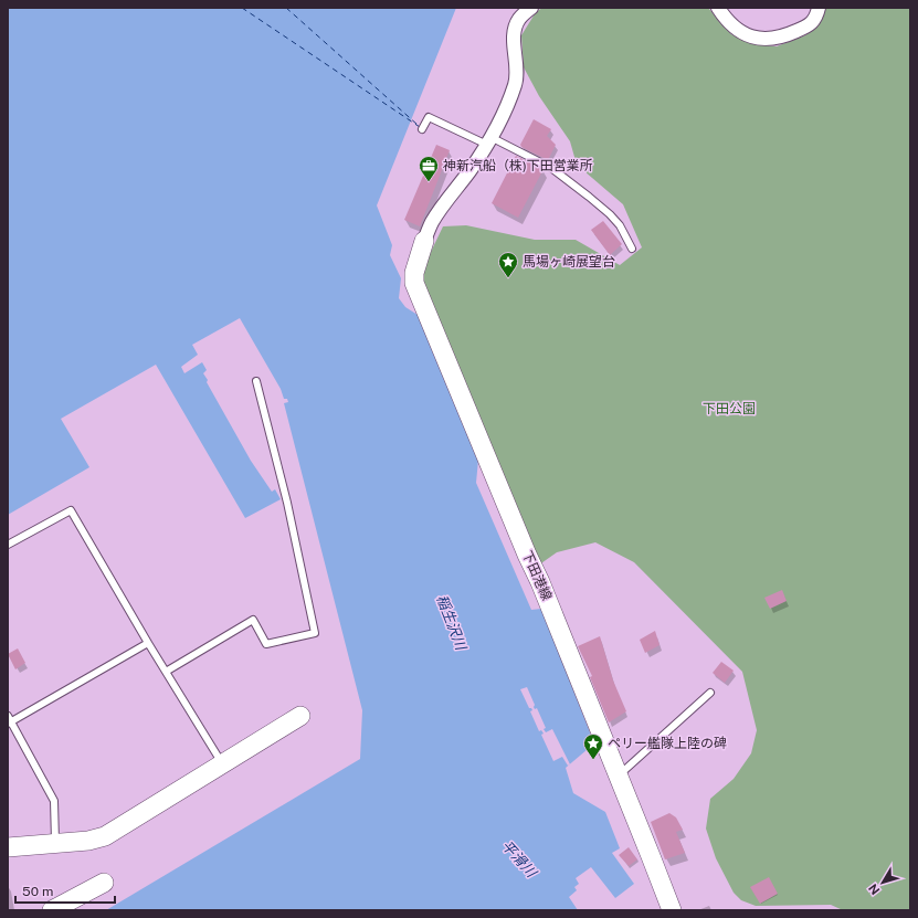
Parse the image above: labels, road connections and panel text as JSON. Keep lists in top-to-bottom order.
{
  "streets": {
    "main road": ["下田港線"]
  },
  "water": ["稲生沢川", "平滑川"],
  "parks": ["下田公園"],
  "places": {
    "office": ["神新汽船（株)下田営業所"],
    "place": ["馬場ヶ崎展望台", "ペリー艦隊上陸の碑"]
  },
  "scale_bar": "50 m",
  "north": "bottom left"
}
